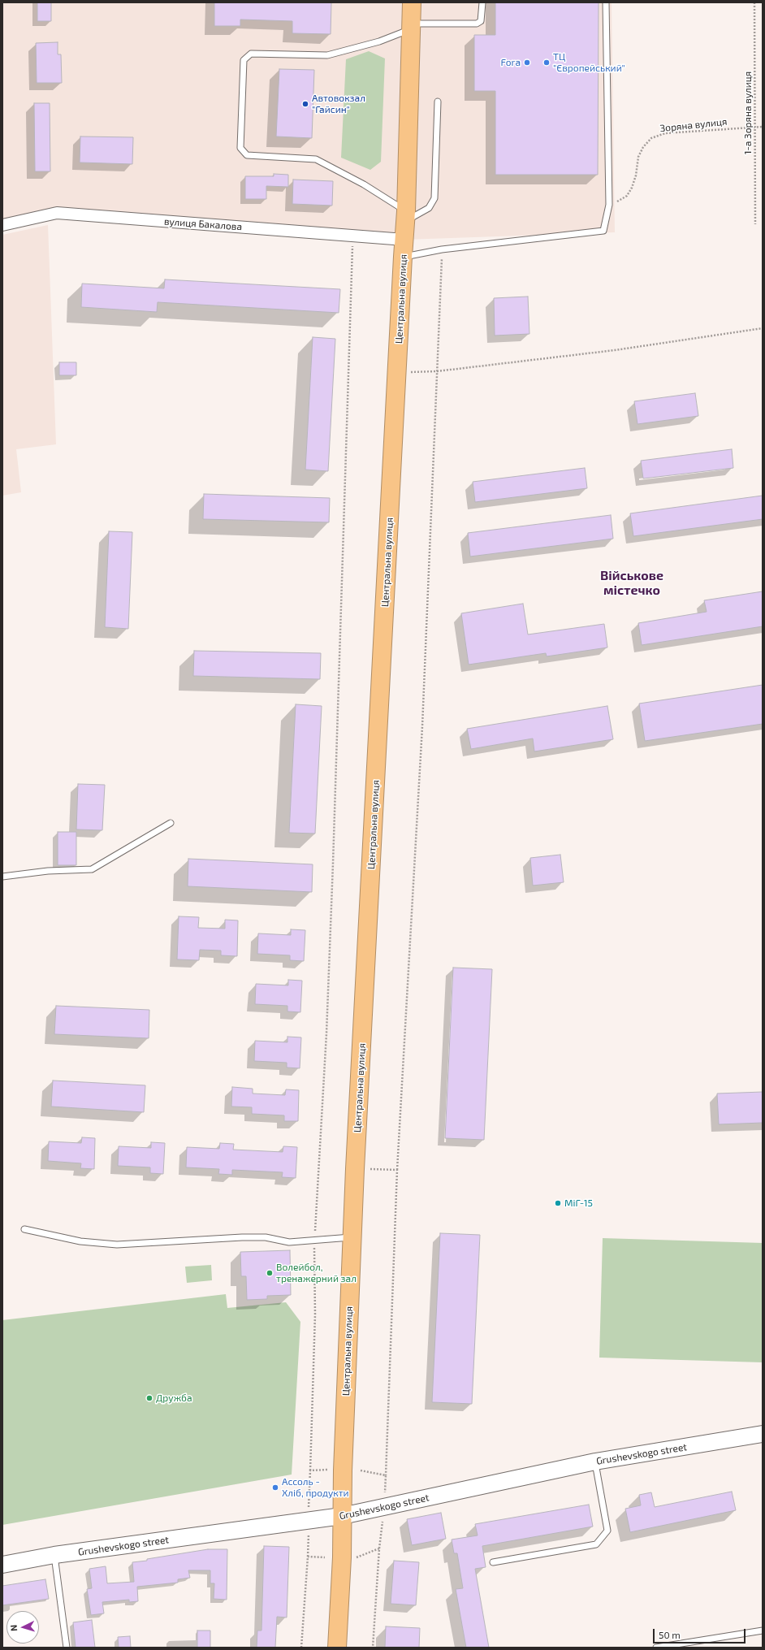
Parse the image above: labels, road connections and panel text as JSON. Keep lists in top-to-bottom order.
{
  "streets": {
    "highway": ["Центральна вулиця"],
    "street": ["вулиця Бакалова", "Grushevskogo street"],
    "path": ["1-а Зоряна вулиця", "Зоряна вулиця"]
  },
  "crossings": [
    ["1-а Зоряна вулиця", "Зоряна вулиця"],
    ["вулиця Бакалова", "Центральна вулиця"],
    ["Центральна вулиця", "Grushevskogo street"]
  ],
  "districts": ["Військове містечко"],
  "places": [
    "Fora",
    "ТЦ \"Європейський\"",
    "Автовокзал \"Гайсин\"",
    "МіГ-15",
    "Волейбол, тренажерний зал",
    "Дружба",
    "Ассоль - Хліб, продукти"
  ],
  "scale_bar": "50 m",
  "north": "left"
}
